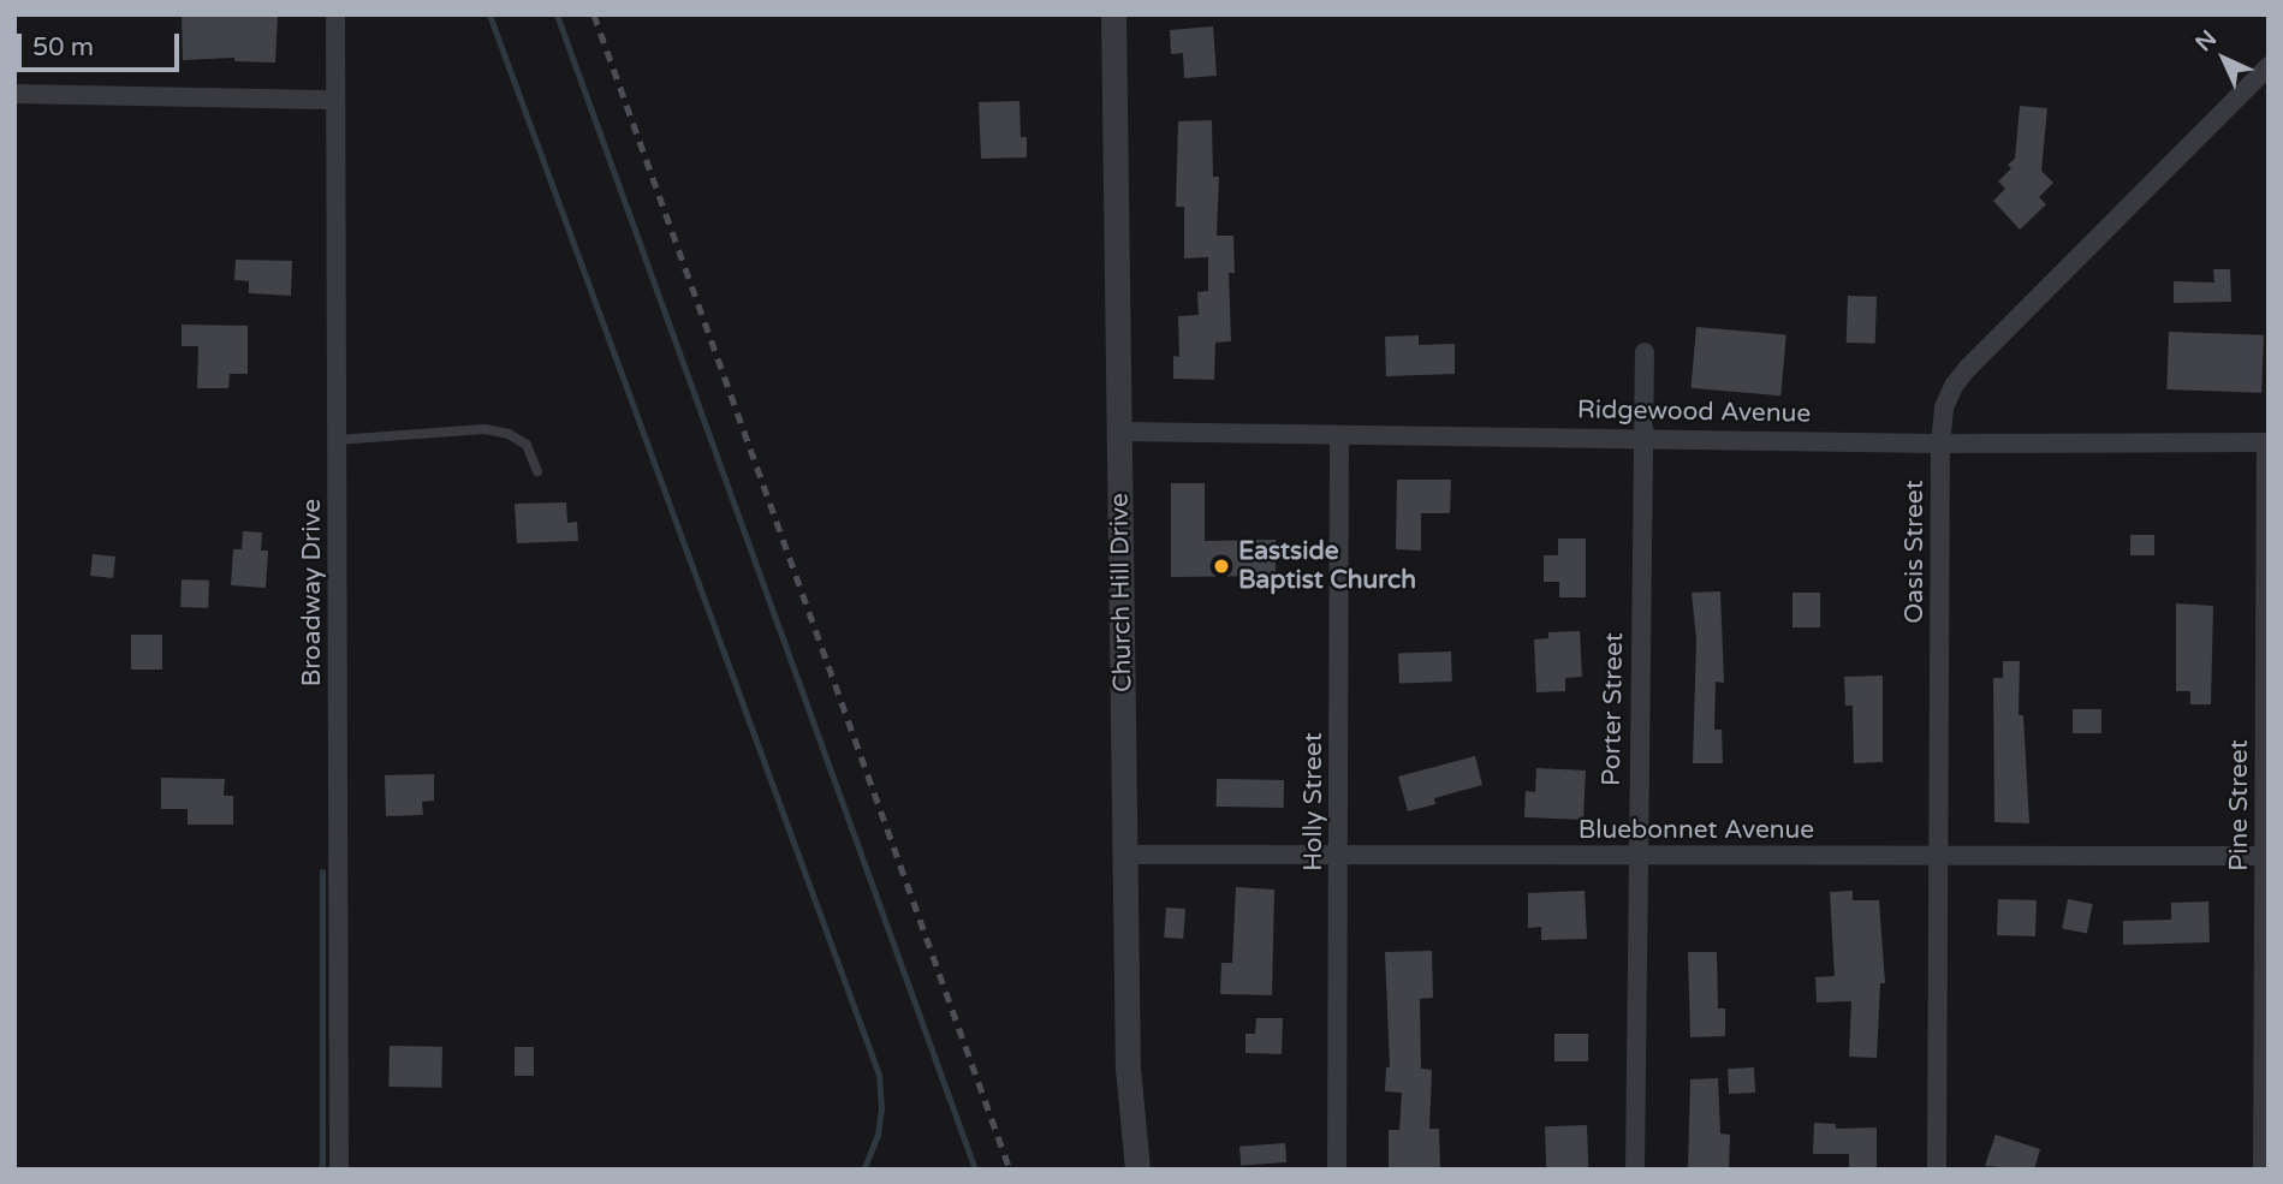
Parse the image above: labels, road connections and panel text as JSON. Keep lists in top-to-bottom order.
{
  "streets": {
    "street": [
      "Ridgewood Avenue",
      "Oasis Street",
      "Broadway Drive",
      "Church Hill Drive",
      "Porter Street",
      "Holly Street",
      "Pine Street",
      "Bluebonnet Avenue"
    ]
  },
  "crossings": [
    ["Ridgewood Avenue", "Oasis Street"],
    ["Ridgewood Avenue", "Church Hill Drive"],
    ["Ridgewood Avenue", "Porter Street"],
    ["Ridgewood Avenue", "Holly Street"],
    ["Ridgewood Avenue", "Pine Street"],
    ["Oasis Street", "Bluebonnet Avenue"],
    ["Church Hill Drive", "Bluebonnet Avenue"],
    ["Porter Street", "Bluebonnet Avenue"],
    ["Holly Street", "Bluebonnet Avenue"],
    ["Pine Street", "Bluebonnet Avenue"]
  ],
  "places": ["Eastside Baptist Church"],
  "scale_bar": "50 m",
  "north": "top left"
}
